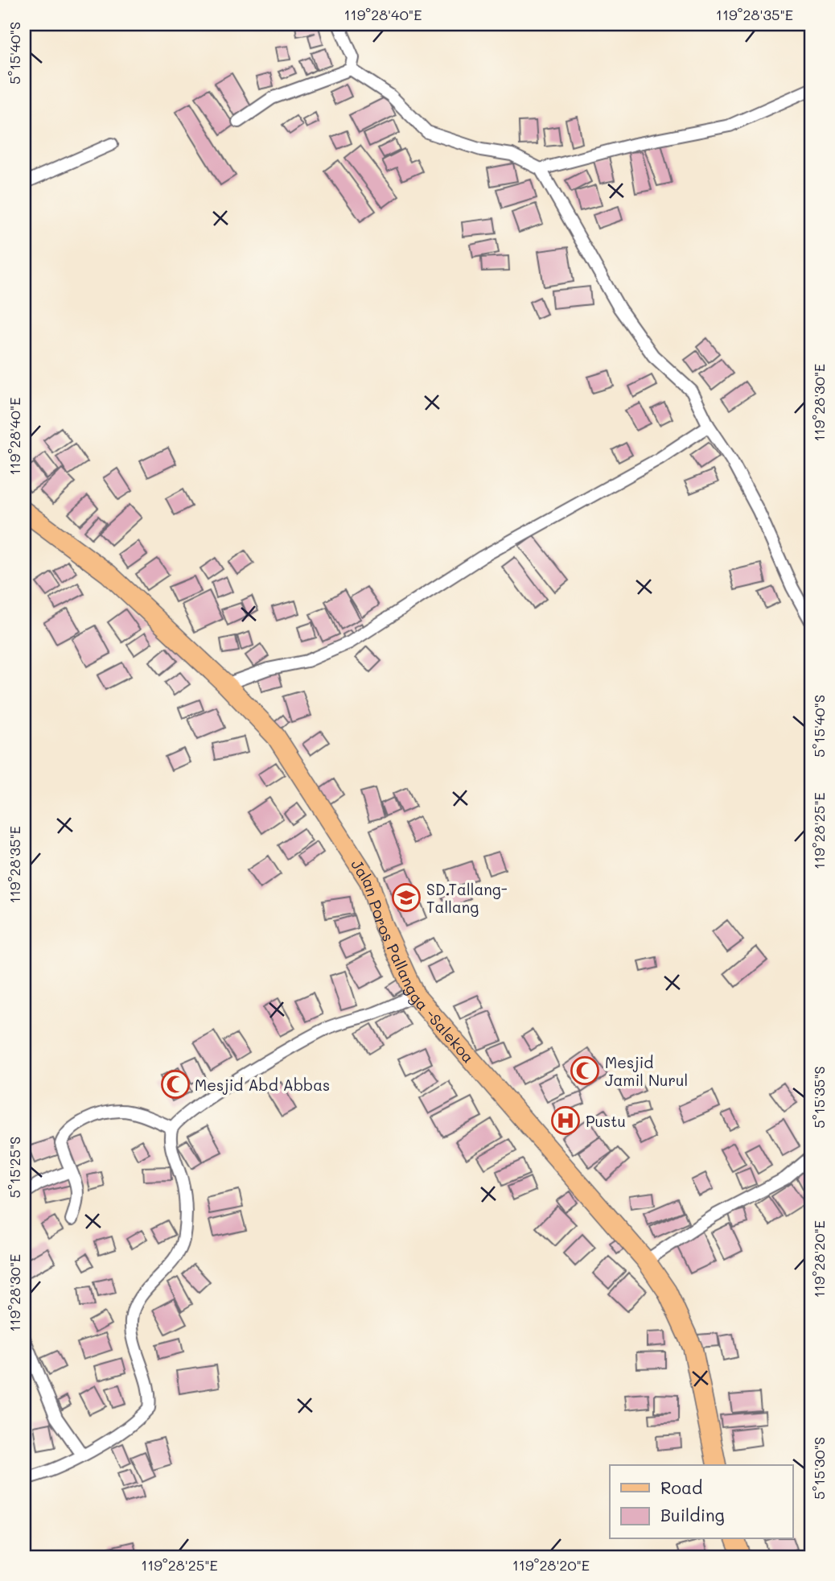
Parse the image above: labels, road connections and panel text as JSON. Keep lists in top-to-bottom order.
{
  "streets": {
    "main road": ["Jalan Poros Pallangga -Salekoa"]
  },
  "places": {
    "school or university": ["SD.Tallang- Tallang"],
    "mosque": ["Mesjid Jamil Nurul", "Mesjid Abd Abbas"],
    "hospital": ["Pustu"]
  },
  "legend": ["Road", "Building"],
  "coordinates": [
    "119°28'40\"E",
    "119°28'35\"E",
    "5°15'40\"S",
    "119°28'30\"E",
    "119°28'25\"E",
    "5°15'35\"S",
    "5°15'25\"S",
    "119°28'20\"E",
    "5°15'30\"S"
  ]
}
